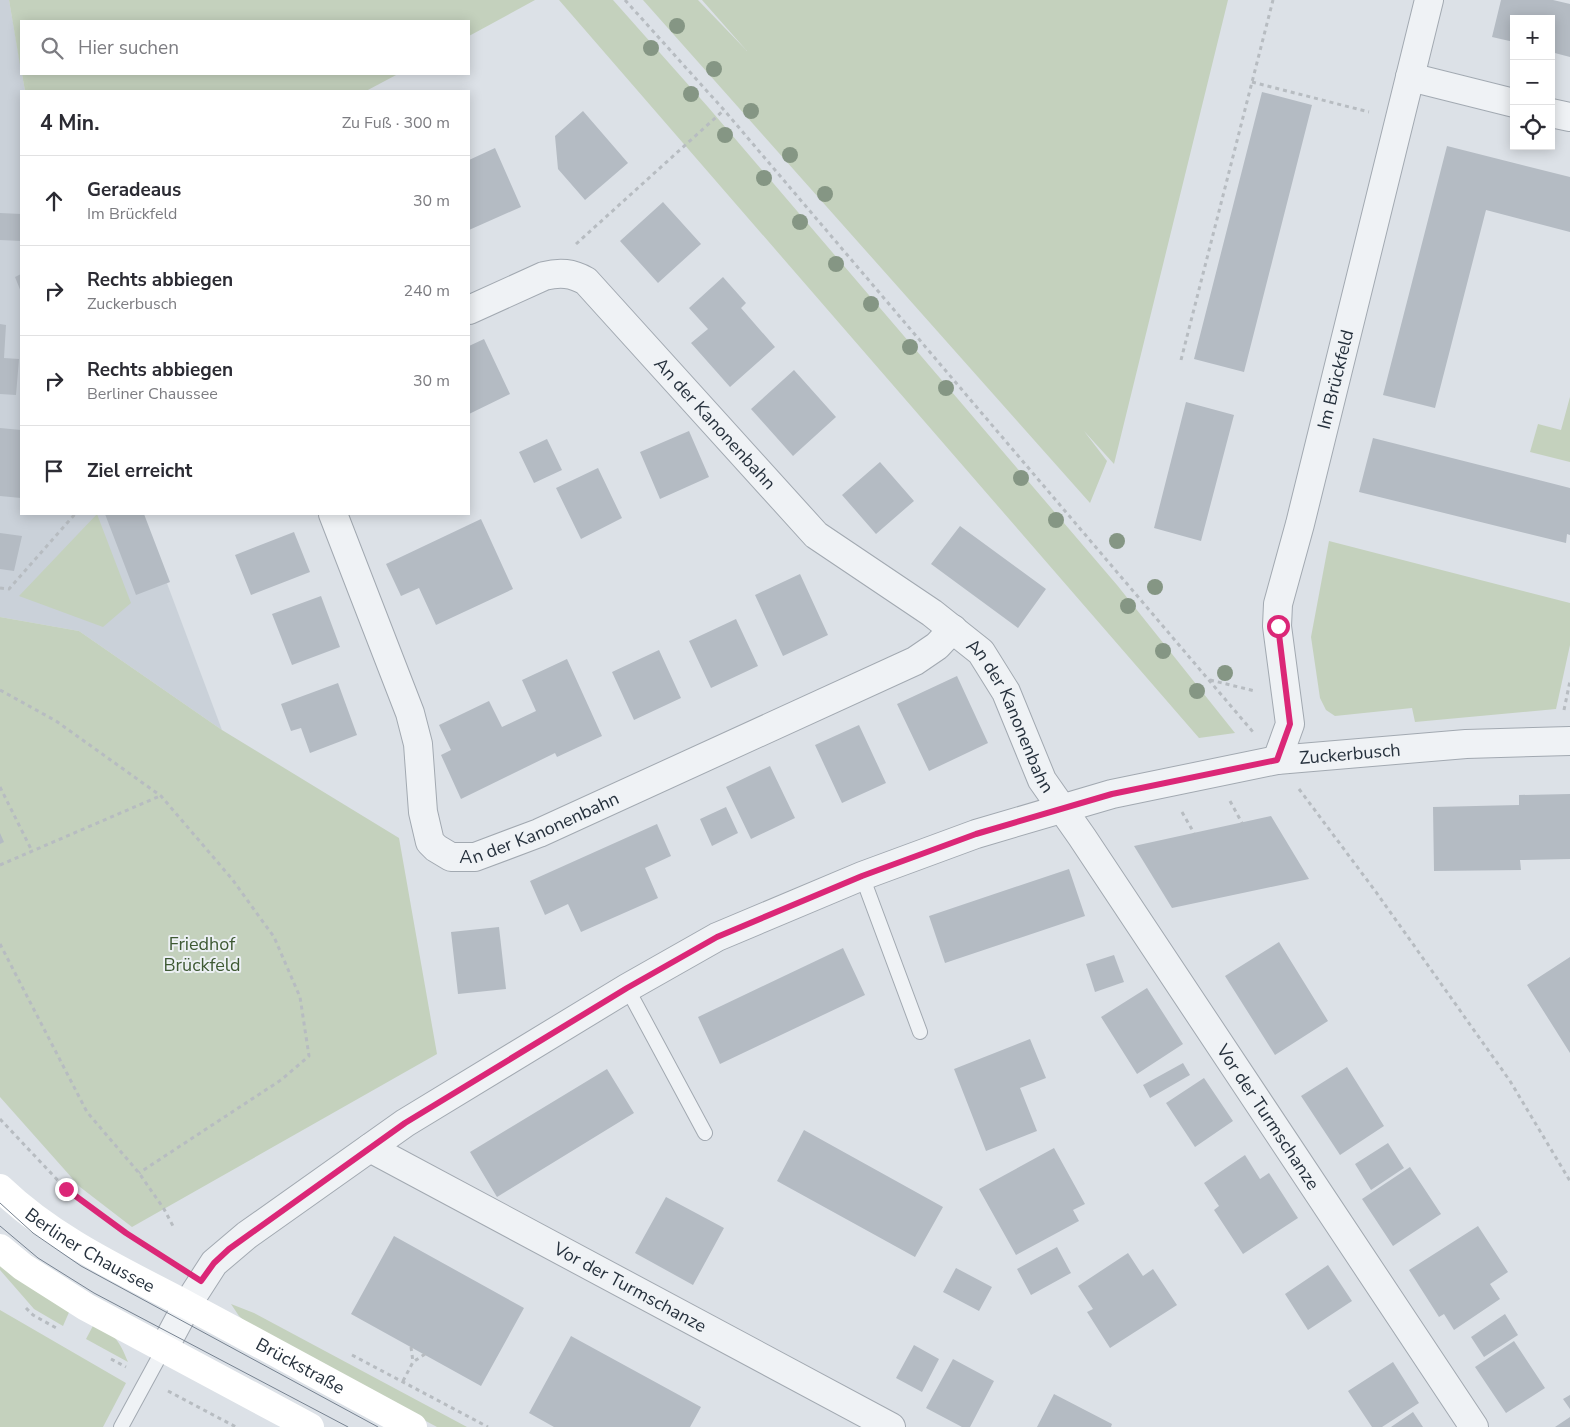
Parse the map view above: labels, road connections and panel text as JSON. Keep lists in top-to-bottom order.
{
  "streets": {
    "main road": ["Berliner Chaussee", "Brückstraße"],
    "street": [
      "Im Brückfeld",
      "An der Kanonenbahn",
      "Zuckerbusch",
      "Vor der Turmschanze"
    ]
  },
  "crossings": [
    ["Im Brückfeld", "Zuckerbusch"],
    ["An der Kanonenbahn", "Zuckerbusch"],
    ["An der Kanonenbahn", "Vor der Turmschanze"],
    ["Zuckerbusch", "Vor der Turmschanze"],
    ["Zuckerbusch", "Berliner Chaussee"],
    ["Zuckerbusch", "Brückstraße"],
    ["Berliner Chaussee", "Brückstraße"]
  ],
  "parks": ["Friedhof Brückfeld"],
  "page": {
    "map_buttons": ["+", "−"],
    "search": "Hier suchen",
    "heading": ["4 Min.", "Zu Fuß · 300 m"],
    "list": [
      ["Geradeaus", "Im Brückfeld", "30 m"],
      ["Rechts abbiegen", "Zuckerbusch", "240 m"],
      ["Rechts abbiegen", "Berliner Chaussee", "30 m"],
      "Ziel erreicht"
    ]
  }
}
